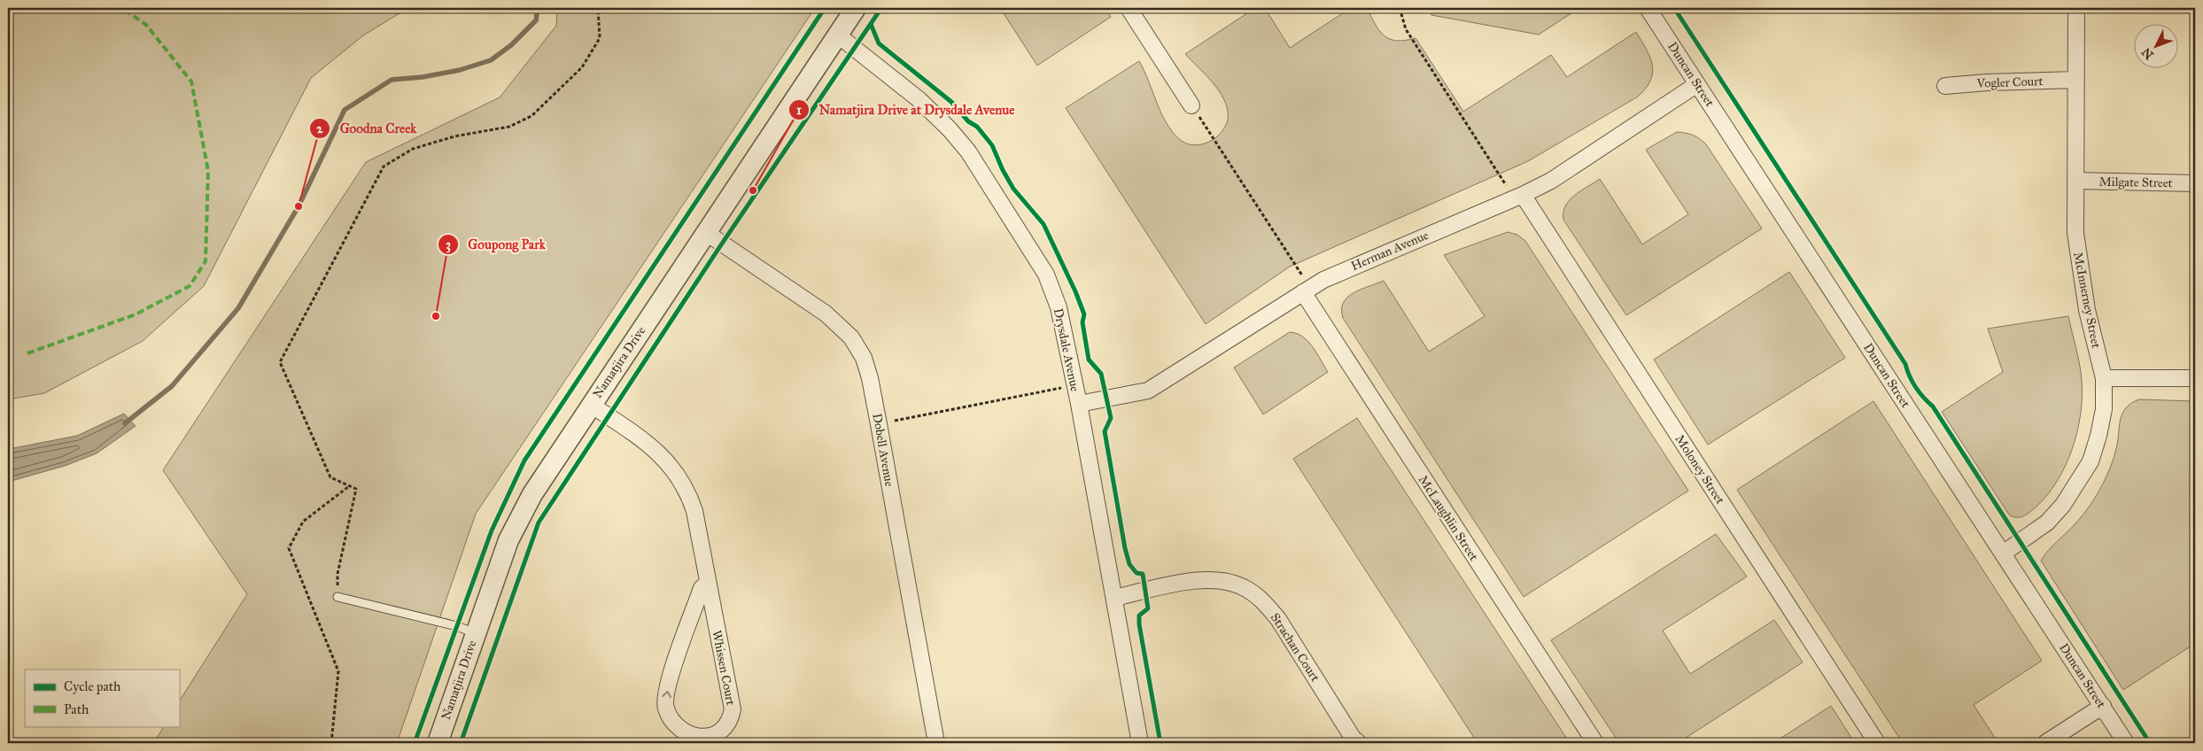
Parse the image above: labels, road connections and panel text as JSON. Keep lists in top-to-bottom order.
{
  "streets": {
    "street": [
      "Duncan Street",
      "Vogler Court",
      "Milgate Street",
      "Herman Avenue",
      "McInnerney Street",
      "Drysdale Avenue",
      "Namatjira Drive",
      "Dobell Avenue",
      "Moloney Street",
      "McLaughlin Street",
      "Strachan Court",
      "Whissen Court"
    ]
  },
  "crossings": [
    ["Duncan Street", "Herman Avenue"],
    ["Duncan Street", "McInnerney Street"],
    ["Vogler Court", "McInnerney Street"],
    ["Milgate Street", "McInnerney Street"],
    ["Herman Avenue", "Drysdale Avenue"],
    ["Herman Avenue", "Moloney Street"],
    ["Herman Avenue", "McLaughlin Street"],
    ["Drysdale Avenue", "Namatjira Drive"],
    ["Drysdale Avenue", "Strachan Court"],
    ["Namatjira Drive", "Dobell Avenue"],
    ["Namatjira Drive", "Whissen Court"]
  ],
  "places": ["Namatjira Drive at Drysdale Avenue", "Goodna Creek", "Goupong Park"],
  "legend": ["Cycle path", "Path"],
  "north": "bottom left"
}
